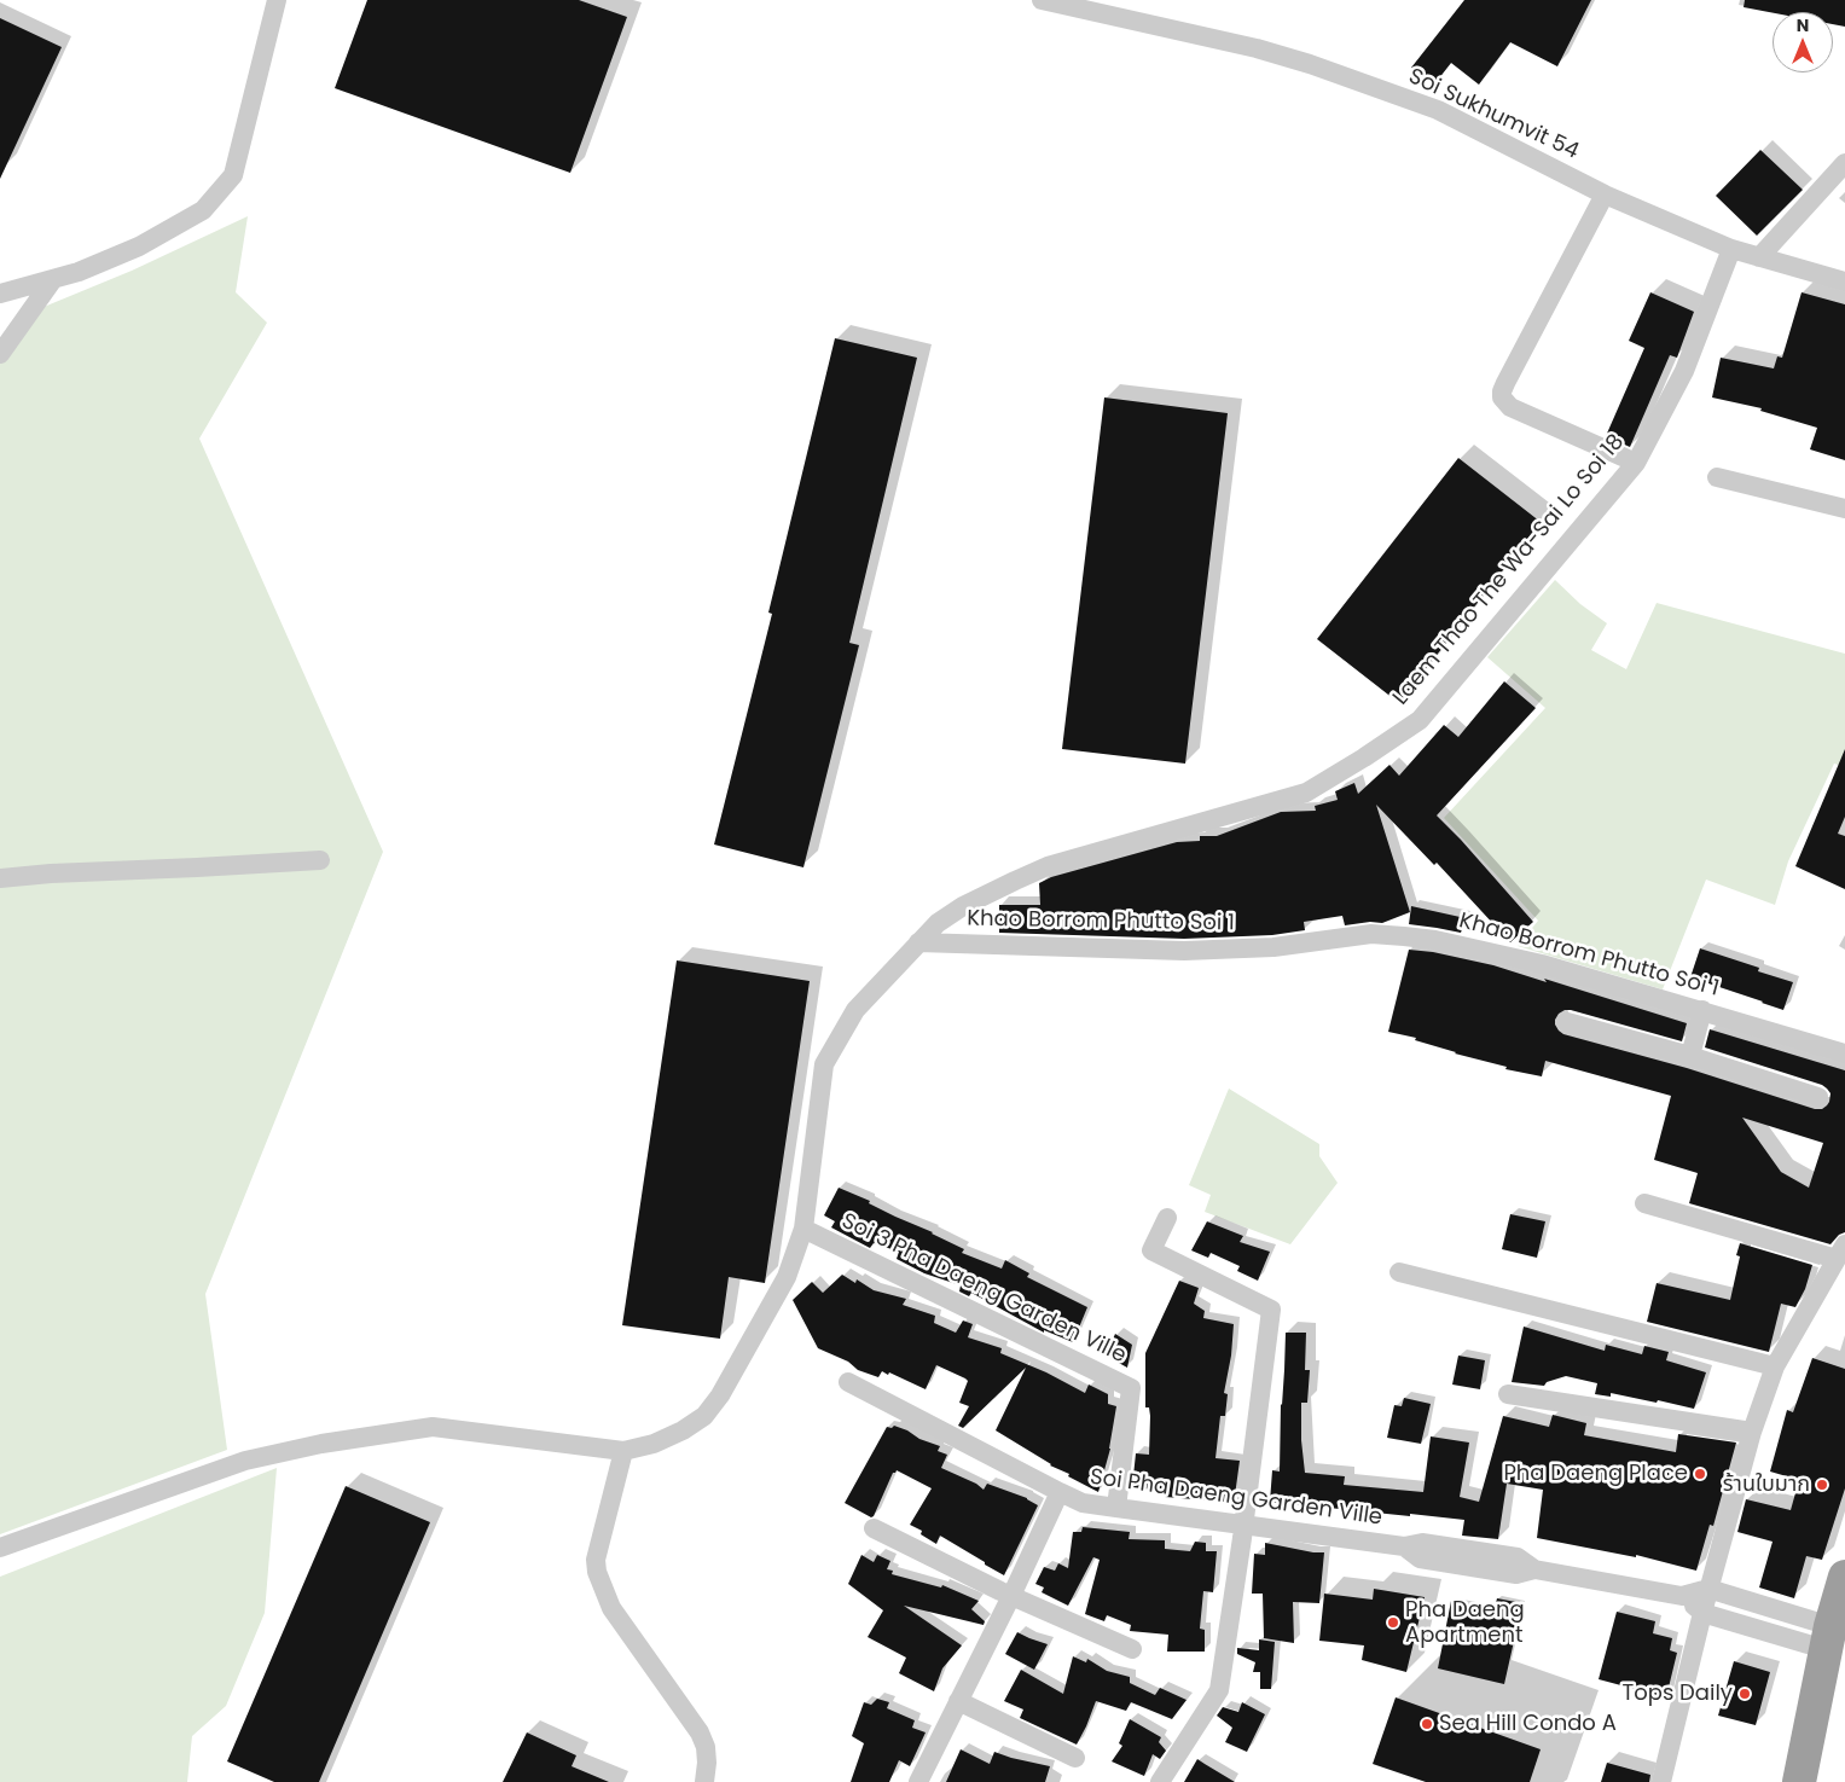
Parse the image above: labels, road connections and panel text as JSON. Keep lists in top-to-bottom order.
{
  "streets": {
    "street": [
      "Soi Sukhumvit 54",
      "Laem Thao The Wa-Sai Lo Soi 18",
      "Khao Borrom Phutto Soi 1",
      "Soi 3 Pha Daeng Garden Ville",
      "Soi Pha Daeng Garden Ville"
    ]
  },
  "crossings": [
    ["Soi Sukhumvit 54", "Laem Thao The Wa-Sai Lo Soi 18"],
    ["Laem Thao The Wa-Sai Lo Soi 18", "Khao Borrom Phutto Soi 1"],
    ["Laem Thao The Wa-Sai Lo Soi 18", "Soi 3 Pha Daeng Garden Ville"],
    ["Soi 3 Pha Daeng Garden Ville", "Soi Pha Daeng Garden Ville"]
  ],
  "places": [
    "Pha Daeng Place",
    "ร้านใบมาก",
    "Pha Daeng Apartment",
    "Tops Daily",
    "Sea Hill Condo A"
  ],
  "north": "top"
}
